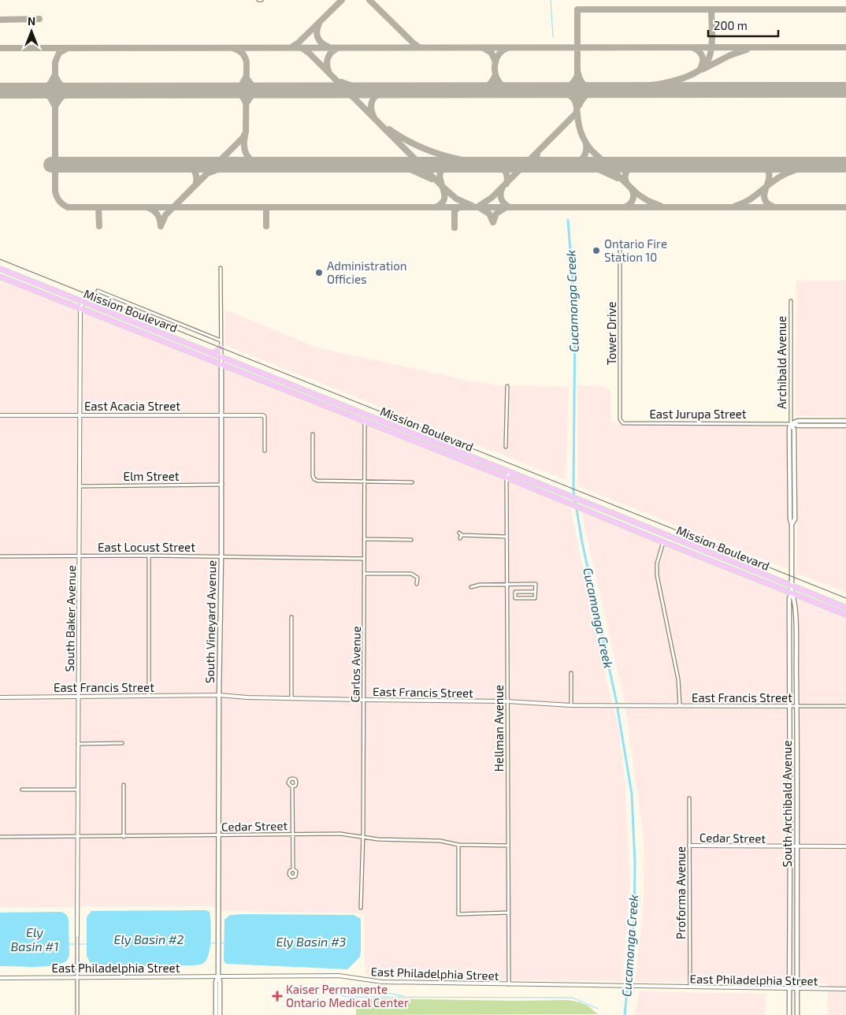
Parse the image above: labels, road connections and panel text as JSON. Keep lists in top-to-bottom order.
{
  "streets": {
    "main road": [
      "Mission Boulevard",
      "Archibald Avenue",
      "South Vineyard Avenue",
      "South Archibald Avenue"
    ],
    "street": [
      "Tower Drive",
      "East Acacia Street",
      "East Jurupa Street",
      "Elm Street",
      "East Locust Street",
      "South Baker Avenue",
      "Carlos Avenue",
      "East Francis Street",
      "Hellman Avenue",
      "Cedar Street",
      "Proforma Avenue",
      "East Philadelphia Street"
    ]
  },
  "crossings": [
    ["Mission Boulevard", "Archibald Avenue"],
    ["Mission Boulevard", "South Baker Avenue"],
    ["Mission Boulevard", "South Vineyard Avenue"],
    ["Mission Boulevard", "Carlos Avenue"],
    ["Mission Boulevard", "Hellman Avenue"],
    ["Mission Boulevard", "South Archibald Avenue"],
    ["Tower Drive", "East Jurupa Street"],
    ["Archibald Avenue", "East Jurupa Street"],
    ["Archibald Avenue", "South Archibald Avenue"],
    ["East Acacia Street", "South Baker Avenue"],
    ["East Acacia Street", "South Vineyard Avenue"],
    ["Elm Street", "South Baker Avenue"],
    ["Elm Street", "South Vineyard Avenue"],
    ["East Locust Street", "South Baker Avenue"],
    ["East Locust Street", "South Vineyard Avenue"],
    ["East Locust Street", "Carlos Avenue"],
    ["South Baker Avenue", "East Francis Street"],
    ["South Baker Avenue", "Cedar Street"],
    ["South Vineyard Avenue", "East Francis Street"],
    ["South Vineyard Avenue", "Cedar Street"],
    ["South Vineyard Avenue", "East Philadelphia Street"],
    ["Carlos Avenue", "East Francis Street"],
    ["Carlos Avenue", "Cedar Street"],
    ["East Francis Street", "Hellman Avenue"],
    ["East Francis Street", "South Archibald Avenue"],
    ["Hellman Avenue", "Cedar Street"],
    ["Hellman Avenue", "East Philadelphia Street"],
    ["South Archibald Avenue", "Cedar Street"],
    ["South Archibald Avenue", "East Philadelphia Street"],
    ["Cedar Street", "Proforma Avenue"],
    ["Proforma Avenue", "East Philadelphia Street"]
  ],
  "water": [
    "Cucamonga Creek",
    "Ely Basin #1",
    "Ely Basin #2",
    "Ely Basin #3"
  ],
  "places": {
    "other": ["Ontario Fire Station 10", "Administration Officies"],
    "health": ["Kaiser Permanente Ontario Medical Center"]
  },
  "scale_bar": "200 m",
  "north": "top"
}
